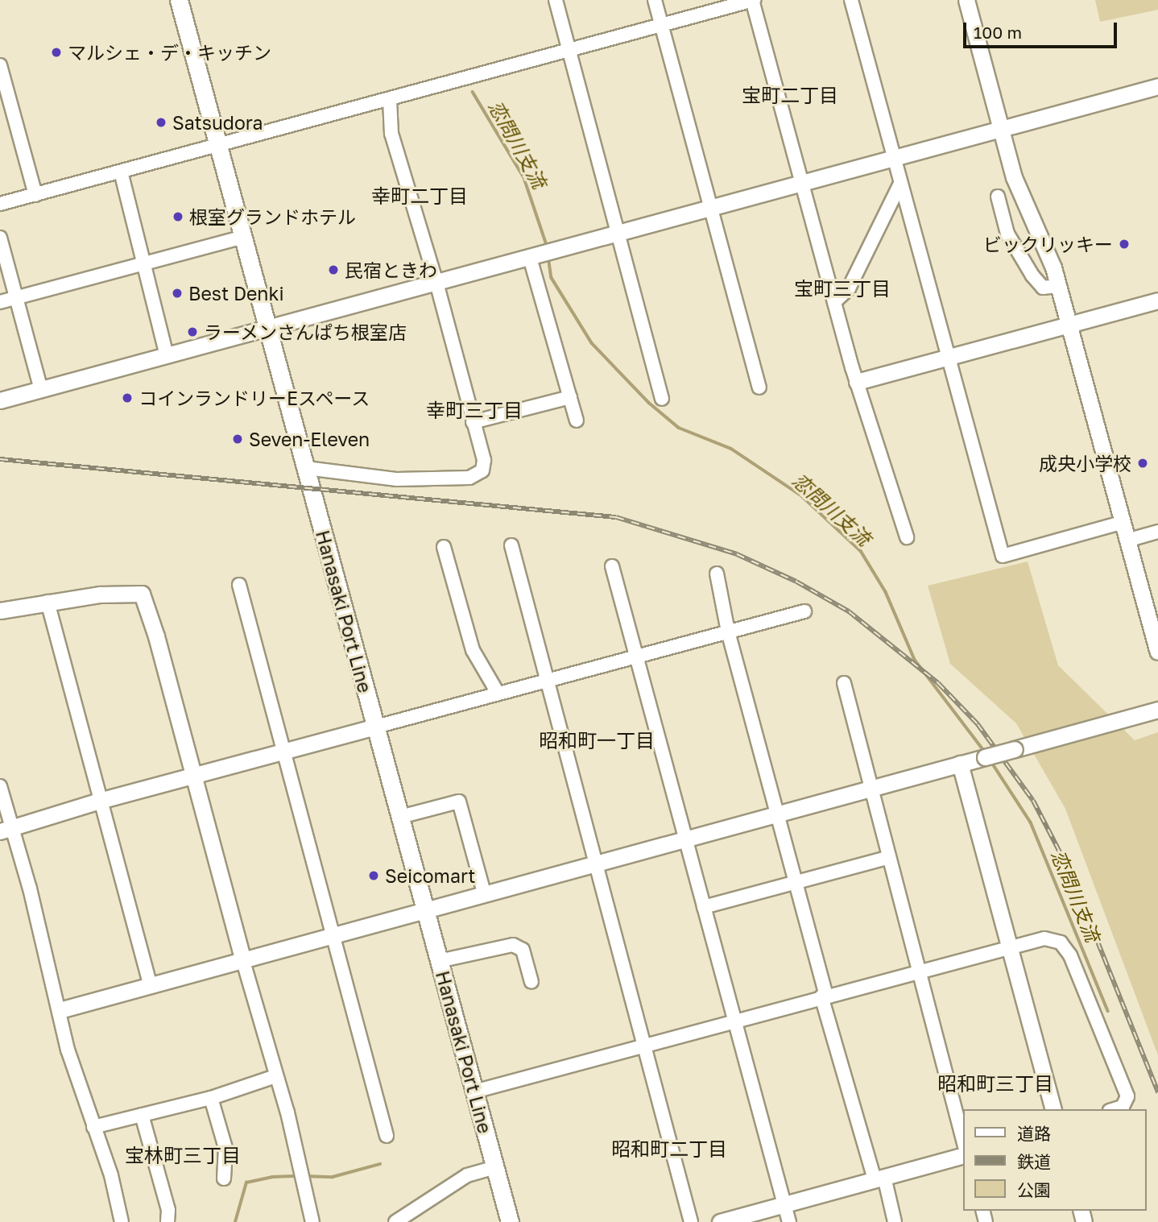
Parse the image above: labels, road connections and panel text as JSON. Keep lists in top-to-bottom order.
{
  "streets": {
    "main road": ["Hanasaki Port Line"]
  },
  "districts": [
    "宝町二丁目",
    "幸町二丁目",
    "宝町三丁目",
    "幸町三丁目",
    "昭和町一丁目",
    "昭和町三丁目",
    "昭和町二丁目",
    "宝林町三丁目"
  ],
  "water": ["恋問川支流"],
  "places": [
    "マルシェ・デ・キッチン",
    "Satsudora",
    "根室グランドホテル",
    "ビックリッキー",
    "民宿ときわ",
    "Best Denki",
    "ラーメンさんぱち根室店",
    "コインランドリーEスペース",
    "Seven-Eleven",
    "成央小学校",
    "Seicomart"
  ],
  "legend": ["道路", "鉄道", "公園"],
  "scale_bar": "100 m"
}
